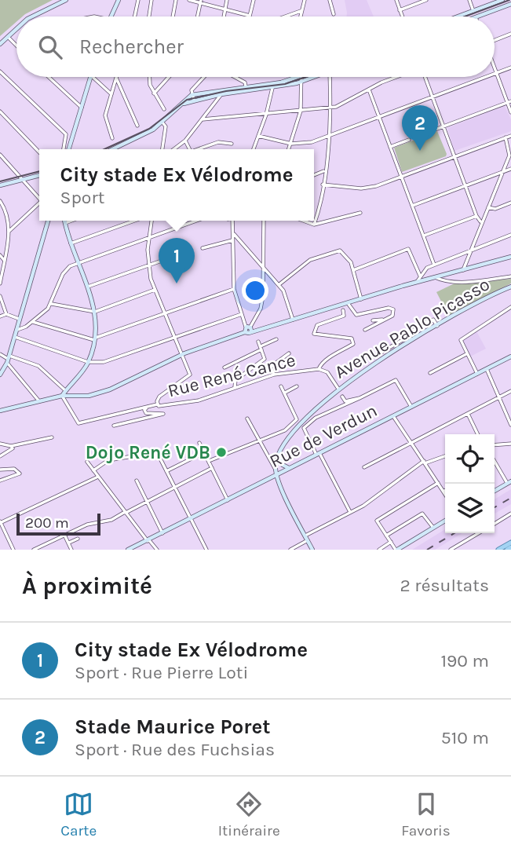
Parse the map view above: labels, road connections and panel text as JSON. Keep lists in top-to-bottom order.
{
  "streets": {
    "street": ["Avenue Pablo Picasso", "Rue René Cance", "Rue de Verdun"]
  },
  "crossings": [
    ["Avenue Pablo Picasso", "Rue René Cance"],
    ["Avenue Pablo Picasso", "Rue de Verdun"]
  ],
  "places": ["Dojo René VDB"],
  "scale_bar": "200 m",
  "page": {
    "search": "Rechercher",
    "pins": ["2", "1"],
    "popup": ["City stade Ex Vélodrome", "Sport"],
    "scale": "200 m",
    "heading": ["À proximité", "2 résultats"],
    "list": [
      {
        "mark": "1",
        "name": "City stade Ex Vélodrome",
        "note": "Sport · Rue Pierre Loti",
        "value": "190 m"
      },
      {
        "mark": "2",
        "name": "Stade Maurice Poret",
        "note": "Sport · Rue des Fuchsias",
        "value": "510 m"
      }
    ],
    "nav": ["Carte", "Itinéraire", "Favoris"]
  }
}
